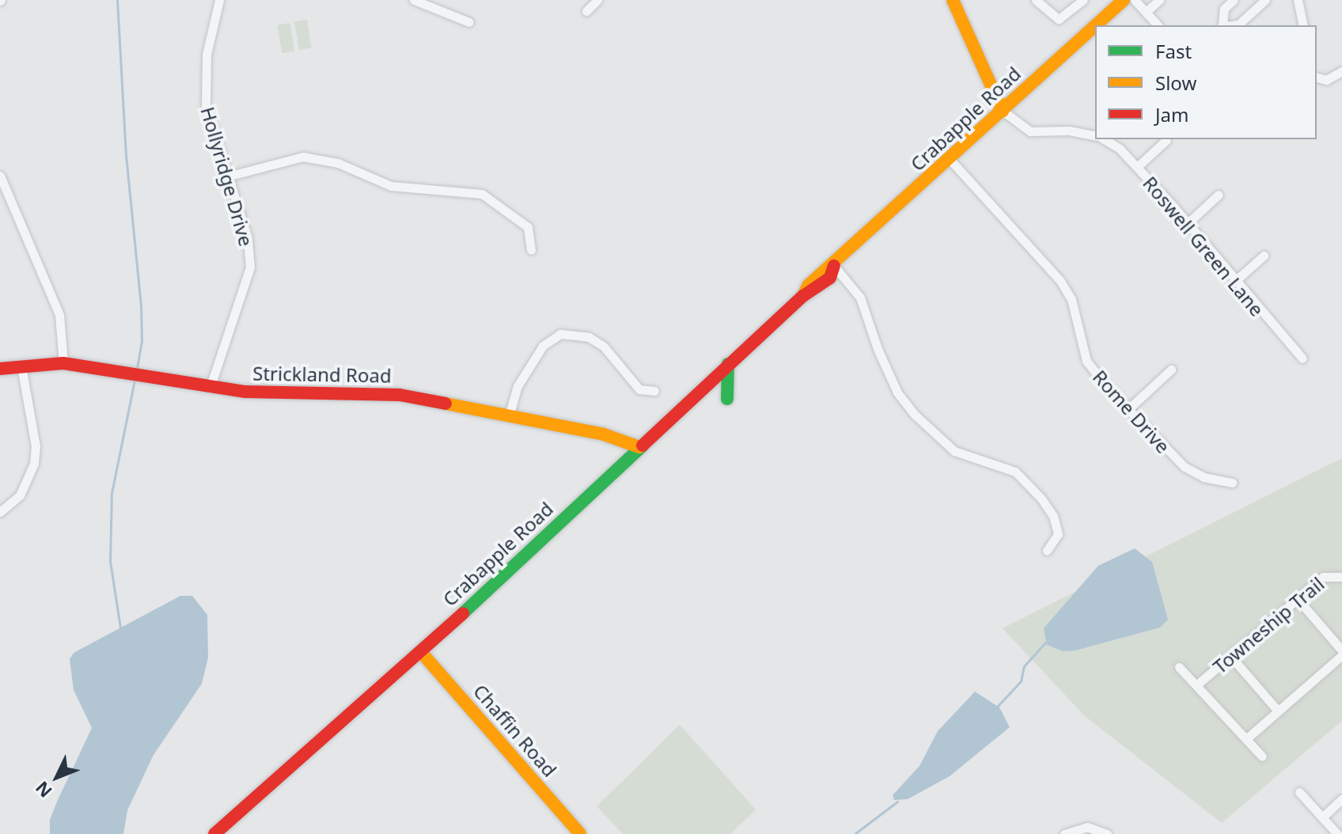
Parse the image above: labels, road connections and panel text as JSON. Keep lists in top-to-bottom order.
{
  "streets": {
    "street": [
      "Crabapple Road",
      "Hollyridge Drive",
      "Roswell Green Lane",
      "Strickland Road",
      "Rome Drive",
      "Towneship Trail",
      "Chaffin Road"
    ]
  },
  "crossings": [
    ["Crabapple Road", "Strickland Road"],
    ["Crabapple Road", "Rome Drive"],
    ["Crabapple Road", "Chaffin Road"],
    ["Hollyridge Drive", "Strickland Road"]
  ],
  "legend": ["Fast", "Slow", "Jam"],
  "north": "bottom left"
}
